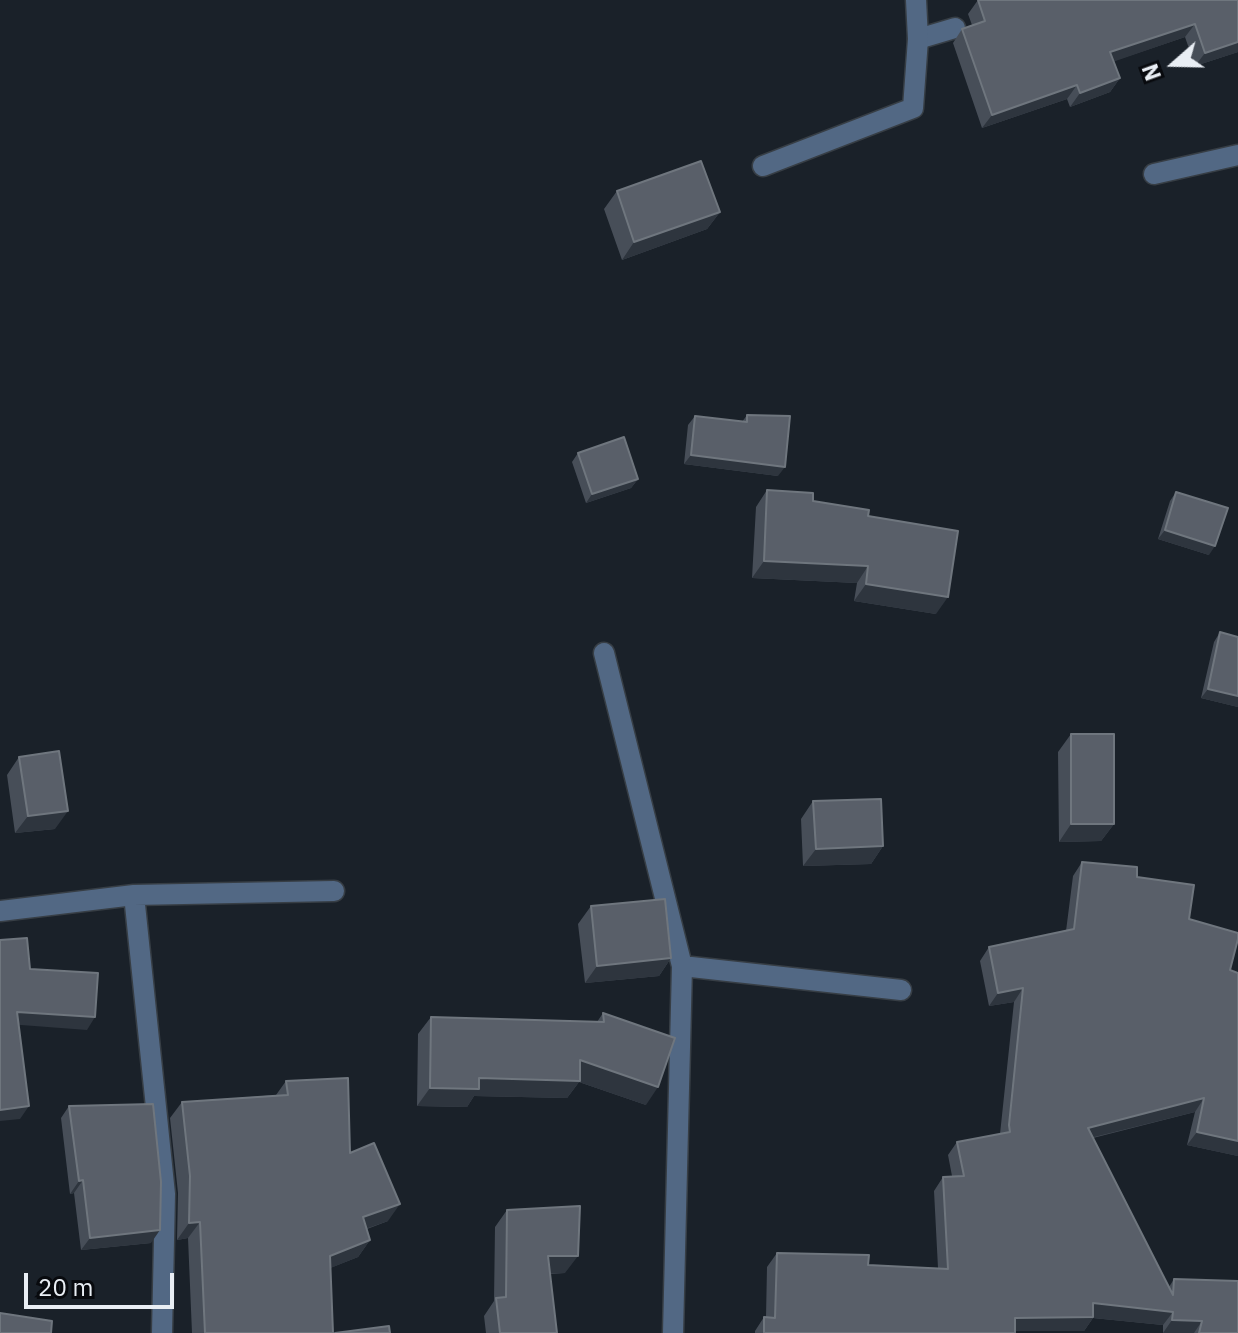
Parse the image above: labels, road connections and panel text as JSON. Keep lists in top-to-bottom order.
{
  "scale_bar": "20 m",
  "north": "left"
}
